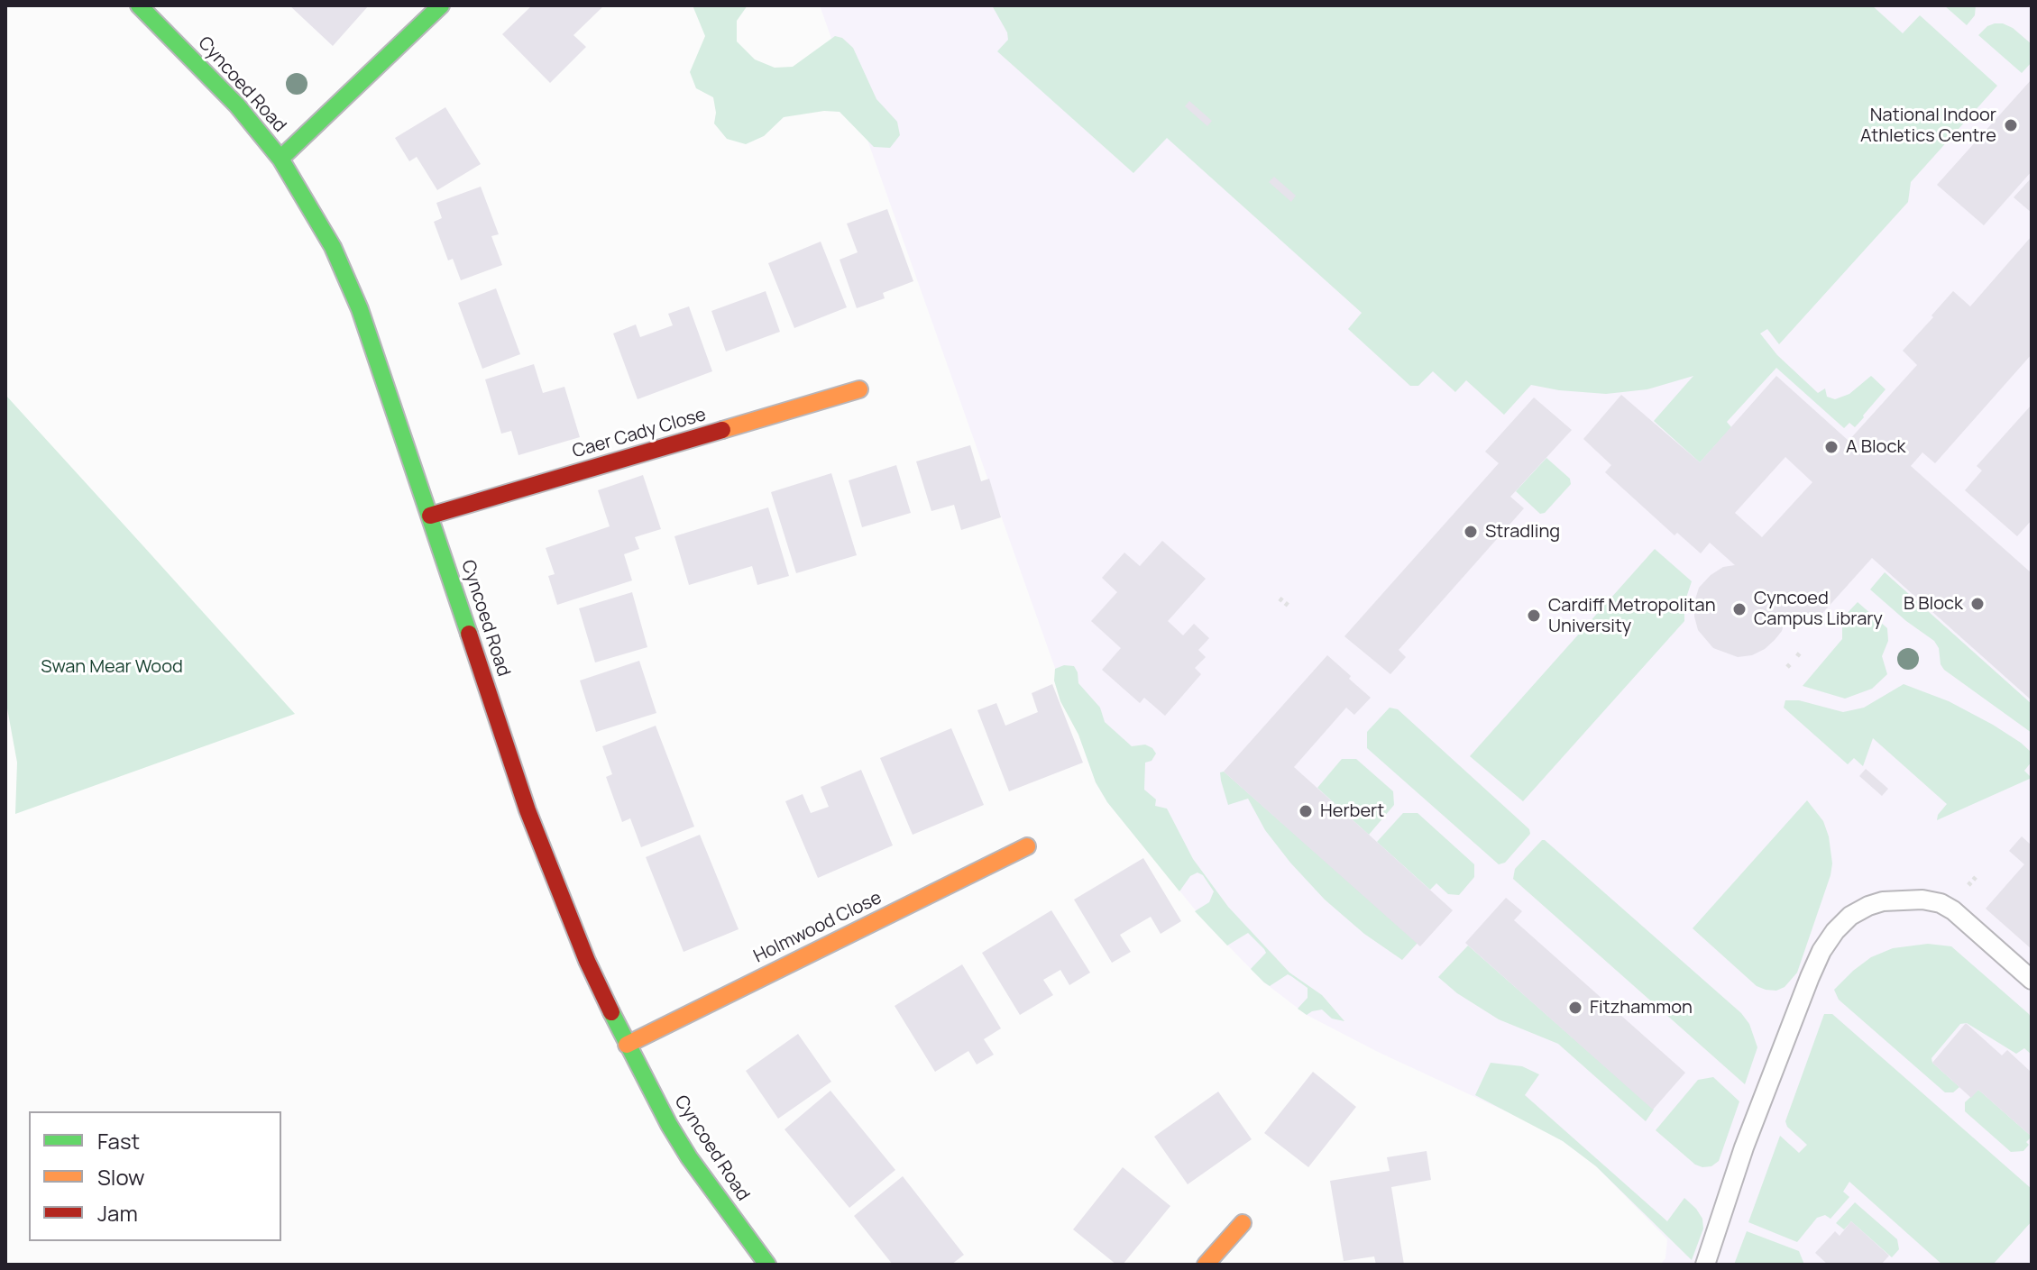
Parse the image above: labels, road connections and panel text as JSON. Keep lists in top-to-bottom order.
{
  "streets": {
    "street": ["Cyncoed Road", "Caer Cady Close", "Holmwood Close"]
  },
  "crossings": [
    ["Cyncoed Road", "Caer Cady Close"],
    ["Cyncoed Road", "Holmwood Close"]
  ],
  "parks": ["Swan Mear Wood"],
  "places": [
    "National Indoor Athletics Centre",
    "A Block",
    "Stradling",
    "B Block",
    "Cyncoed Campus Library",
    "Cardiff Metropolitan University",
    "Herbert",
    "Fitzhammon"
  ],
  "legend": ["Fast", "Slow", "Jam"]
}
